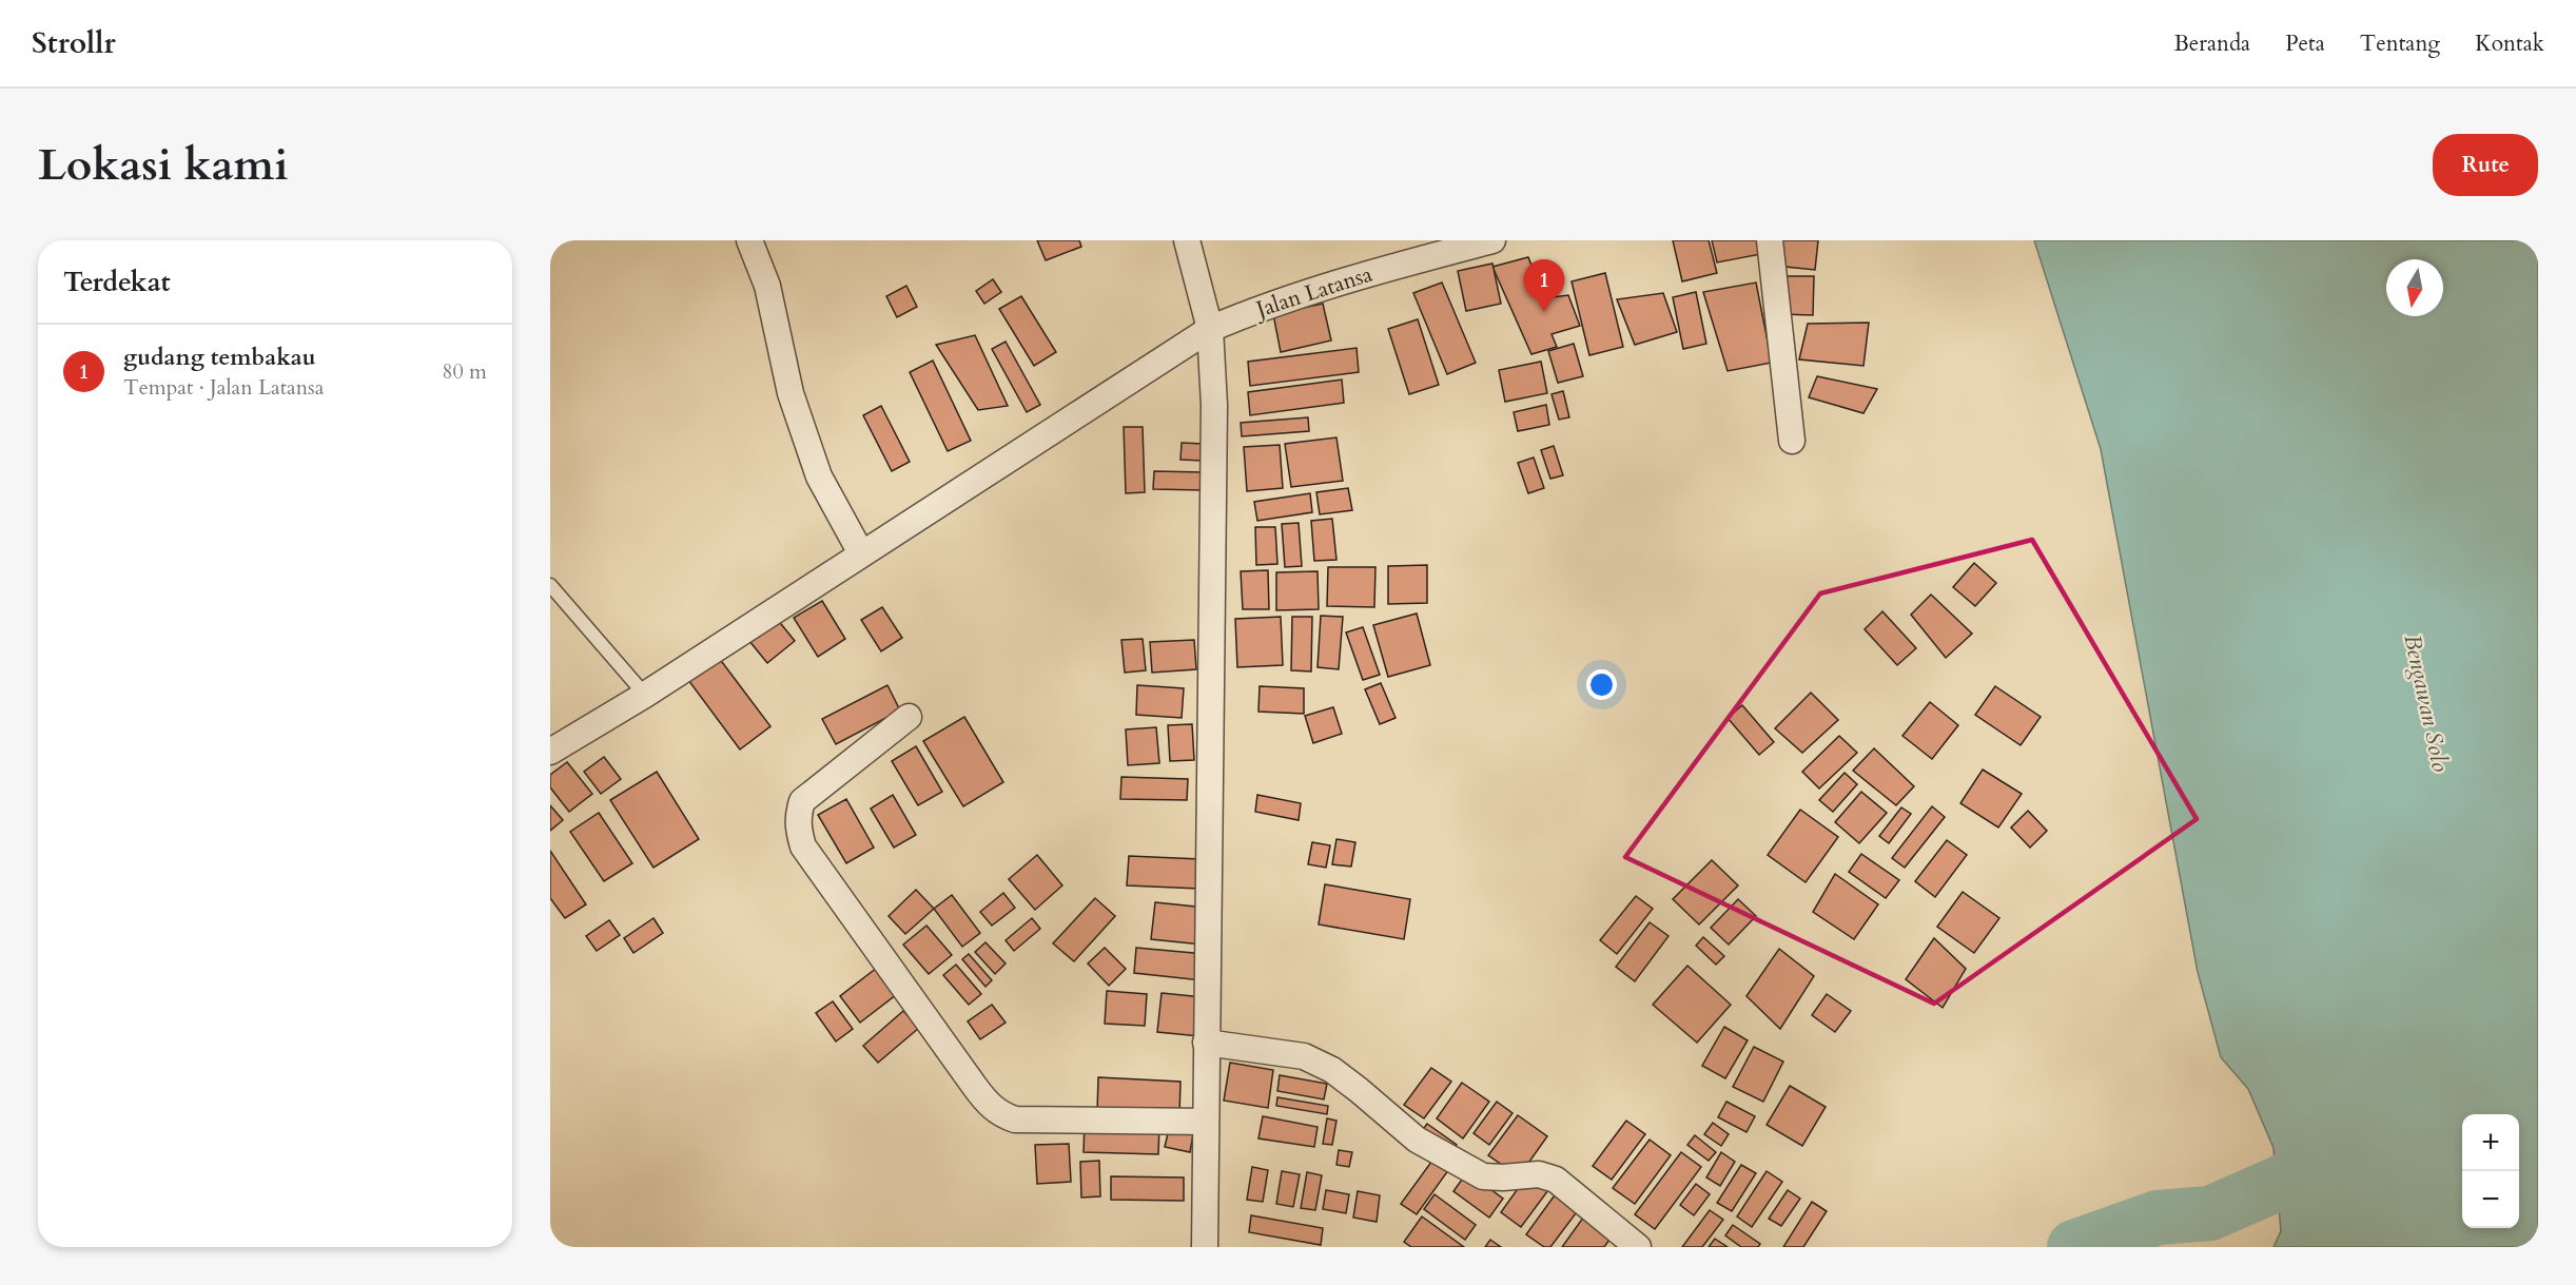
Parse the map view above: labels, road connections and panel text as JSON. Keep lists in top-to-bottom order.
{
  "streets": {
    "street": ["Jalan Latansa"]
  },
  "water": ["Bengawan Solo"],
  "north": "bottom",
  "page": {
    "header": "Strollr",
    "nav": [
      "Beranda",
      "Peta",
      "Tentang",
      "Kontak"
    ],
    "buttons": "Rute",
    "title": "Lokasi kami",
    "heading": "Terdekat",
    "pins": "1",
    "list": [
      {
        "mark": "1",
        "name": "gudang tembakau",
        "note": "Tempat · Jalan Latansa",
        "value": "80 m"
      }
    ],
    "map_buttons": ["+", "−"]
  }
}
